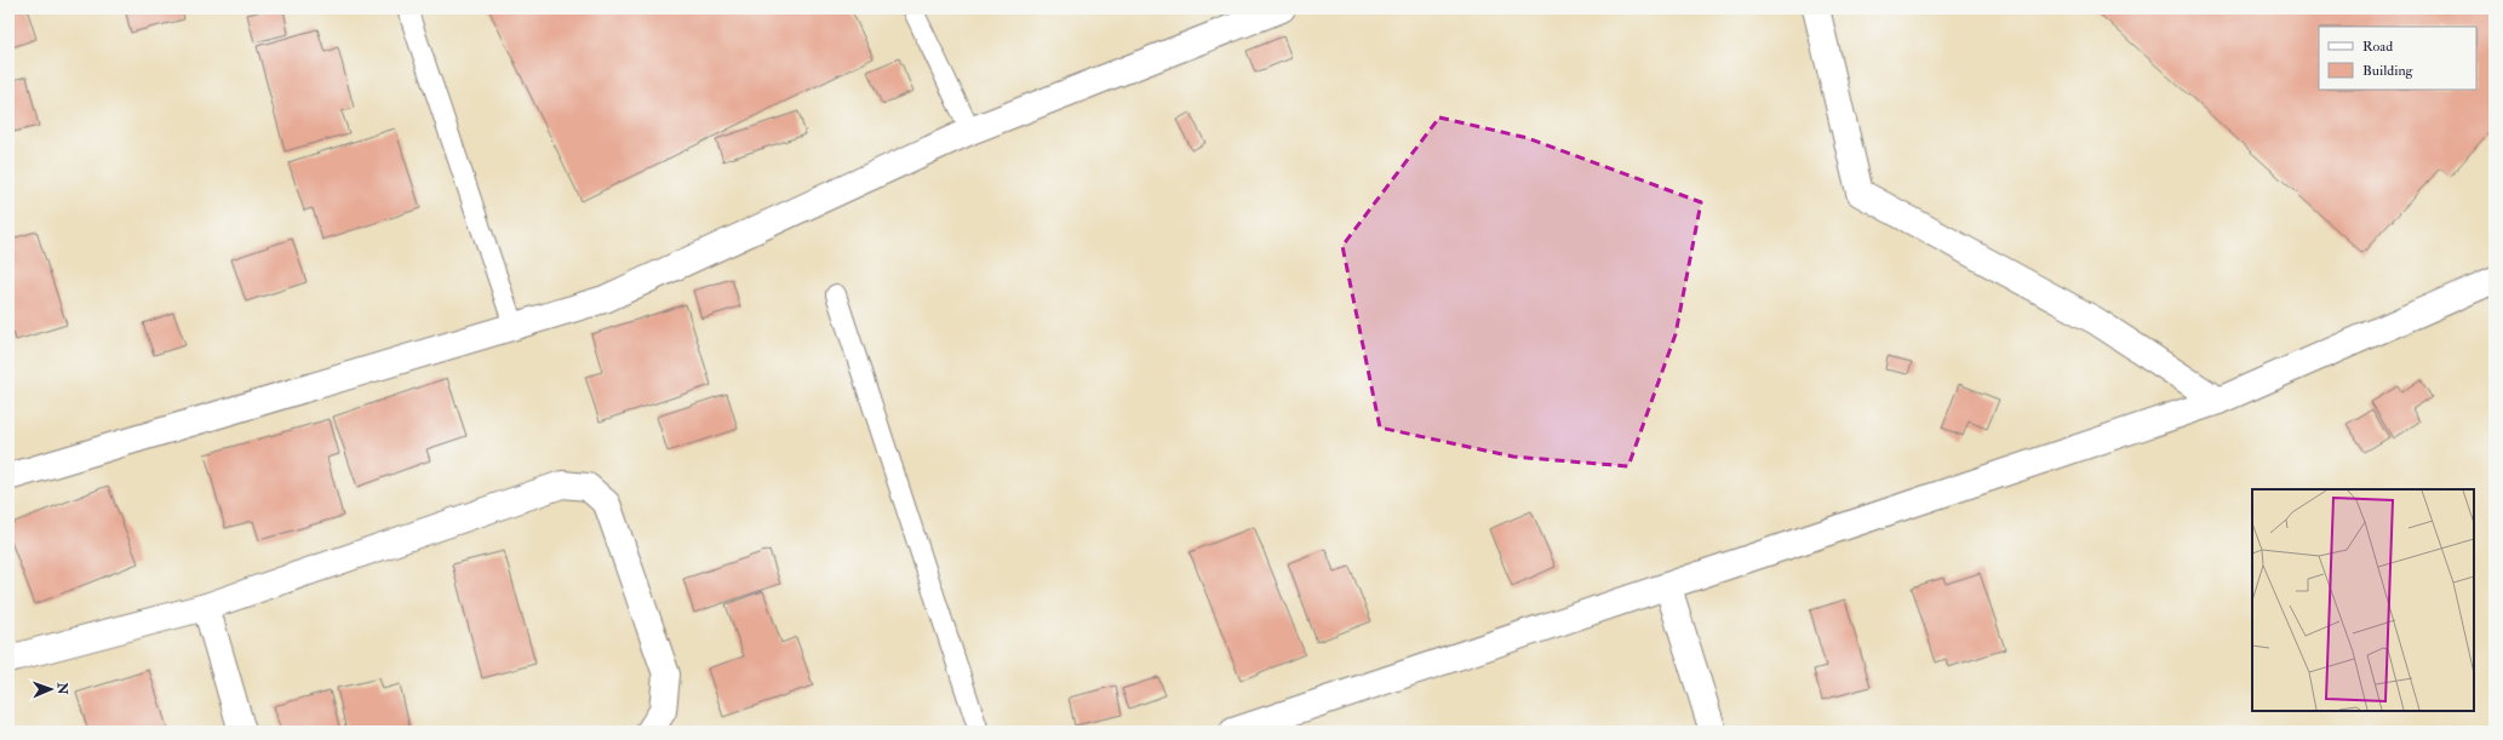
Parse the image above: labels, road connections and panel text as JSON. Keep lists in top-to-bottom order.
{
  "legend": ["Road", "Building"],
  "north": "right"
}
